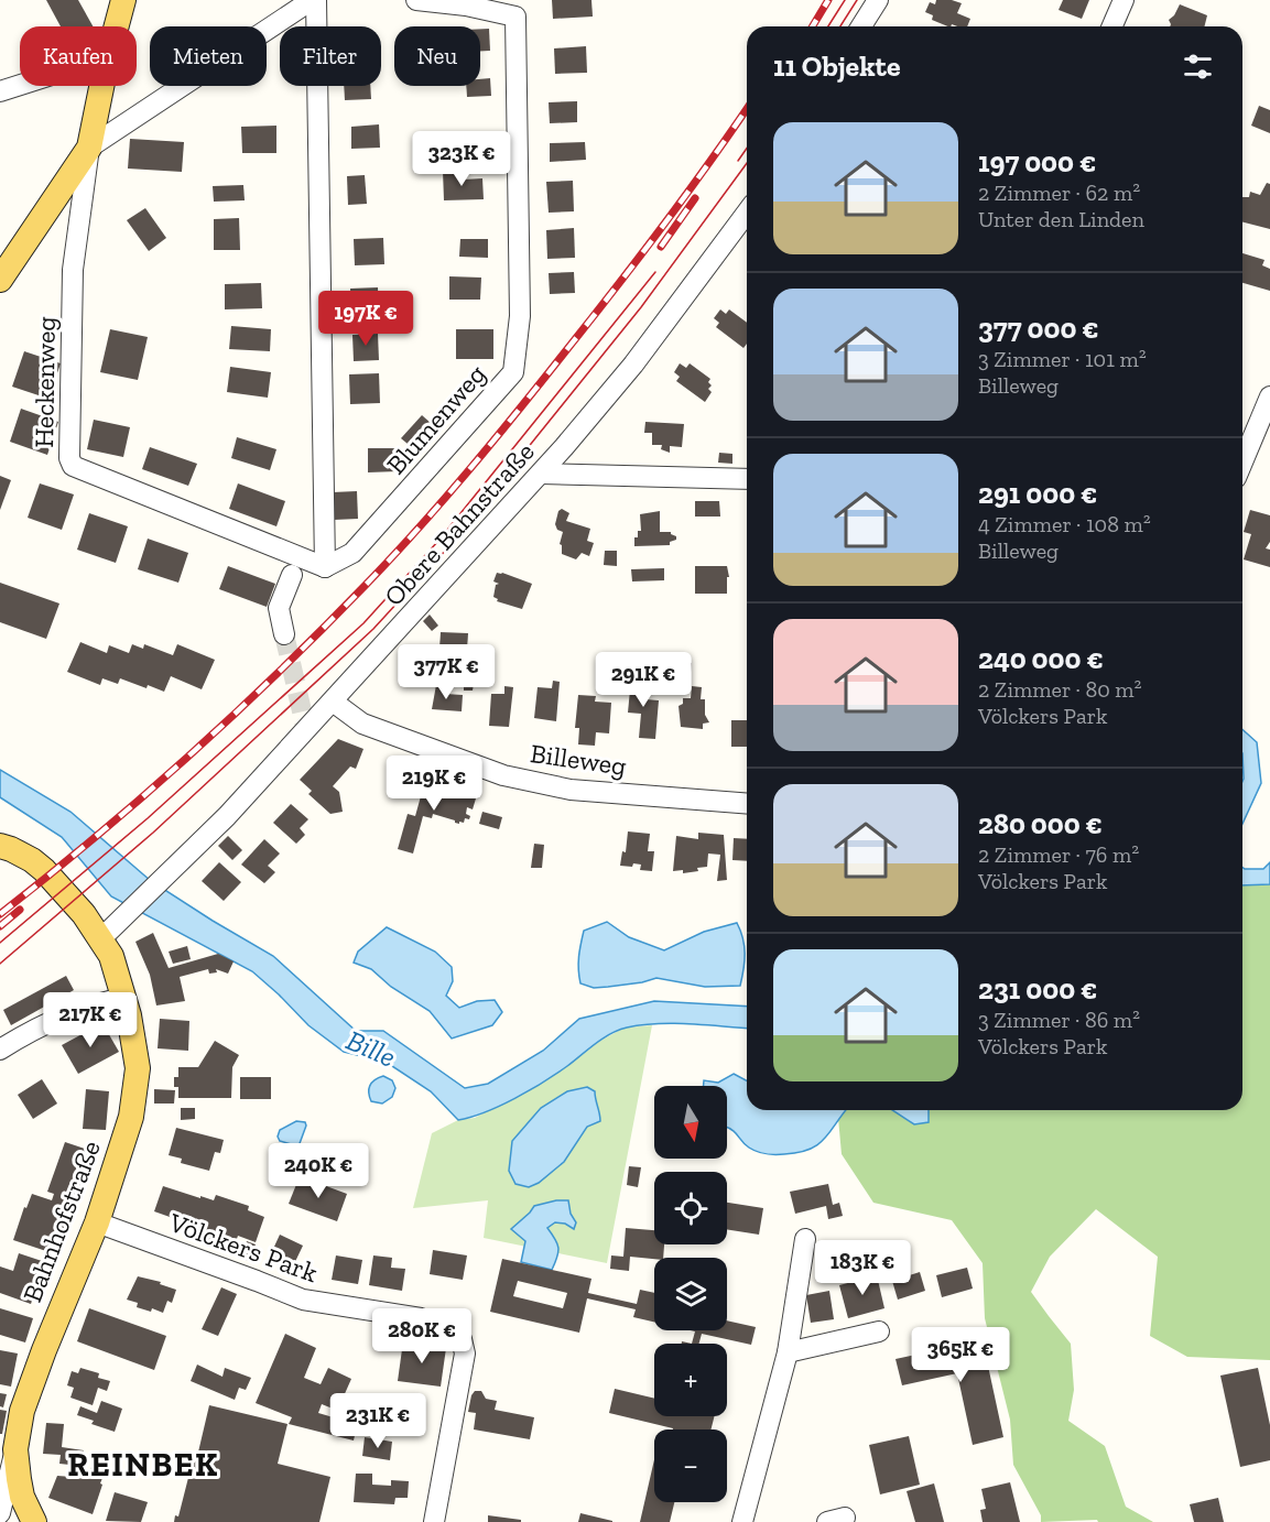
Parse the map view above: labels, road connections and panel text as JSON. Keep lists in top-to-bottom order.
{
  "streets": {
    "main road": ["Bahnhofstraße"],
    "street": [
      "Heckenweg",
      "Blumenweg",
      "Obere Bahnstraße",
      "Billeweg",
      "Völckers Park"
    ]
  },
  "crossings": [
    ["Heckenweg", "Blumenweg"],
    ["Obere Bahnstraße", "Billeweg"],
    ["Obere Bahnstraße", "Bahnhofstraße"],
    ["Bahnhofstraße", "Völckers Park"]
  ],
  "districts": ["REINBEK"],
  "water": ["Bille"],
  "north": "bottom",
  "page": {
    "chip": [
      "Kaufen",
      "Mieten",
      "Filter",
      "Neu"
    ],
    "heading": "11 Objekte",
    "list": [
      {
        "name": "197 000 €",
        "note": "2 Zimmer · 62 m² · Unter den Linden"
      },
      {
        "name": "377 000 €",
        "note": "3 Zimmer · 101 m² · Billeweg"
      },
      {
        "name": "291 000 €",
        "note": "4 Zimmer · 108 m² · Billeweg"
      },
      {
        "name": "240 000 €",
        "note": "2 Zimmer · 80 m² · Völckers Park"
      },
      {
        "name": "280 000 €",
        "note": "2 Zimmer · 76 m² · Völckers Park"
      },
      {
        "name": "231 000 €",
        "note": "3 Zimmer · 86 m² · Völckers Park"
      }
    ],
    "price": [
      "323K €",
      "197K €",
      "377K €",
      "291K €",
      "219K €",
      "217K €",
      "240K €",
      "183K €",
      "280K €",
      "365K €",
      "231K €"
    ],
    "map_buttons": ["+", "−"]
  }
}
